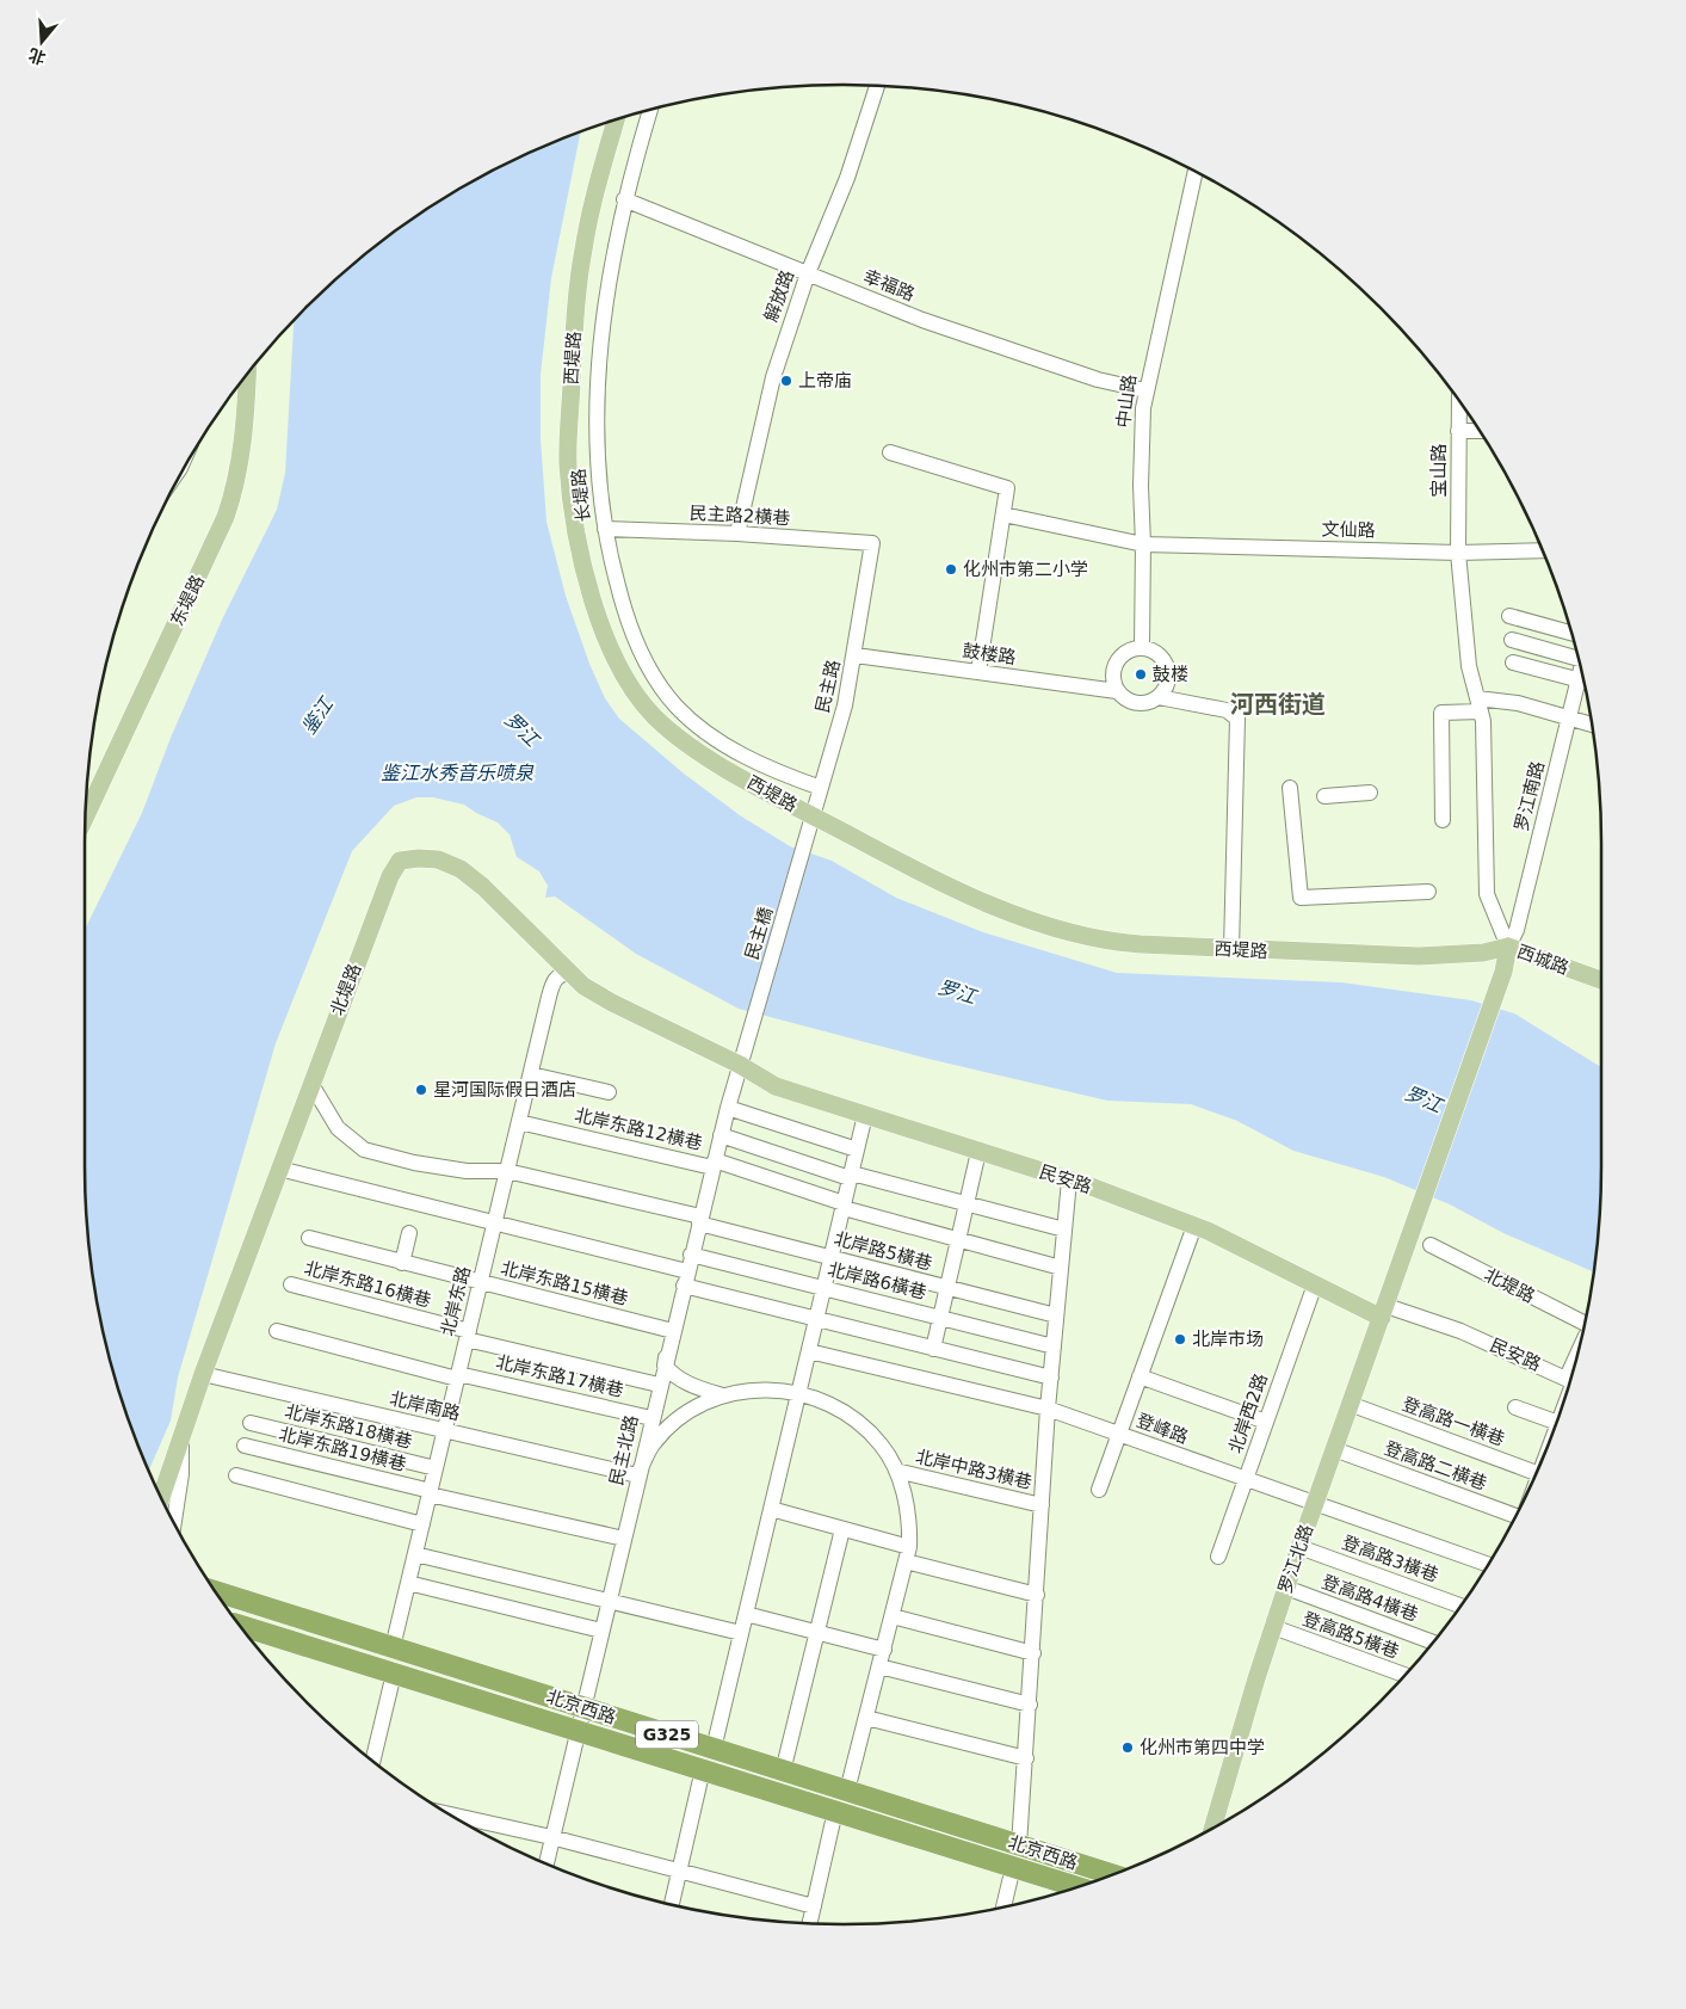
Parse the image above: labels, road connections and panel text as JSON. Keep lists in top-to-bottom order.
{
  "streets": {
    "highway": ["北京西路", "G325"],
    "main road": [
      "西堤路",
      "东堤路",
      "西城路",
      "北堤路",
      "民安路",
      "罗江北路"
    ],
    "street": [
      "幸福路",
      "解放路",
      "中山路",
      "宝山路",
      "长堤路",
      "民主路2横巷",
      "文仙路",
      "鼓楼路",
      "民主路",
      "罗江南路",
      "民主橋",
      "北岸东路12横巷",
      "北岸路5橫巷",
      "北岸路6橫巷",
      "北岸东路15横巷",
      "北岸东路16横巷",
      "北岸东路",
      "北岸东路17横巷",
      "北岸南路",
      "北岸西2路",
      "登高路一横巷",
      "北岸东路18横巷",
      "登峰路",
      "北岸东路19横巷",
      "民主北路",
      "登高路二横巷",
      "北岸中路3横巷",
      "登高路3橫巷",
      "登高路4橫巷",
      "登高路5橫巷"
    ]
  },
  "crossings": [
    ["幸福路", "解放路"],
    ["幸福路", "中山路"],
    ["幸福路", "长堤路"],
    ["解放路", "民主路2横巷"],
    ["西堤路", "宝山路"],
    ["西堤路", "民主路"],
    ["西堤路", "罗江南路"],
    ["西堤路", "西城路"],
    ["西堤路", "罗江北路"],
    ["中山路", "文仙路"],
    ["中山路", "鼓楼路"],
    ["宝山路", "文仙路"],
    ["宝山路", "罗江南路"],
    ["宝山路", "西城路"],
    ["宝山路", "罗江北路"],
    ["长堤路", "民主路2横巷"],
    ["长堤路", "民主路"],
    ["民主路2横巷", "民主路"],
    ["鼓楼路", "民主路"],
    ["民主路", "民主橋"],
    ["罗江南路", "西城路"],
    ["罗江南路", "罗江北路"],
    ["民主橋", "民主北路"],
    ["西城路", "罗江北路"],
    ["北堤路", "民安路"],
    ["北堤路", "北岸路5橫巷"],
    ["北堤路", "北岸东路"],
    ["北堤路", "北岸南路"],
    ["北堤路", "民主北路"],
    ["北岸东路12横巷", "北岸东路"],
    ["北岸东路12横巷", "民主北路"],
    ["民安路", "北岸西2路"],
    ["民安路", "民主北路"],
    ["民安路", "罗江北路"],
    ["北岸路5橫巷", "北岸东路"],
    ["北岸路5橫巷", "民主北路"],
    ["北岸路6橫巷", "民主北路"],
    ["北岸东路15横巷", "北岸东路"],
    ["北岸东路15横巷", "民主北路"],
    ["北岸东路16横巷", "北岸东路"],
    ["北岸东路16横巷", "民主北路"],
    ["北岸东路", "北岸东路17横巷"],
    ["北岸东路", "北岸南路"],
    ["北岸东路", "北岸东路18横巷"],
    ["北岸东路", "北岸东路19横巷"],
    ["北岸东路", "北京西路"],
    ["北岸东路17横巷", "民主北路"],
    ["北岸南路", "民主北路"],
    ["北岸西2路", "登峰路"],
    ["登高路一横巷", "罗江北路"],
    ["登峰路", "罗江北路"],
    ["北岸东路19横巷", "民主北路"],
    ["民主北路", "北京西路"],
    ["登高路二横巷", "罗江北路"],
    ["罗江北路", "登高路3橫巷"],
    ["罗江北路", "登高路4橫巷"],
    ["罗江北路", "登高路5橫巷"]
  ],
  "districts": ["河西街道"],
  "water": ["鉴江", "罗江", "鉴江水秀音乐喷泉"],
  "places": [
    "上帝庙",
    "化州市第二小学",
    "鼓楼",
    "星河国际假日酒店",
    "北岸市场",
    "化州市第四中学"
  ],
  "north": "bottom"
}
